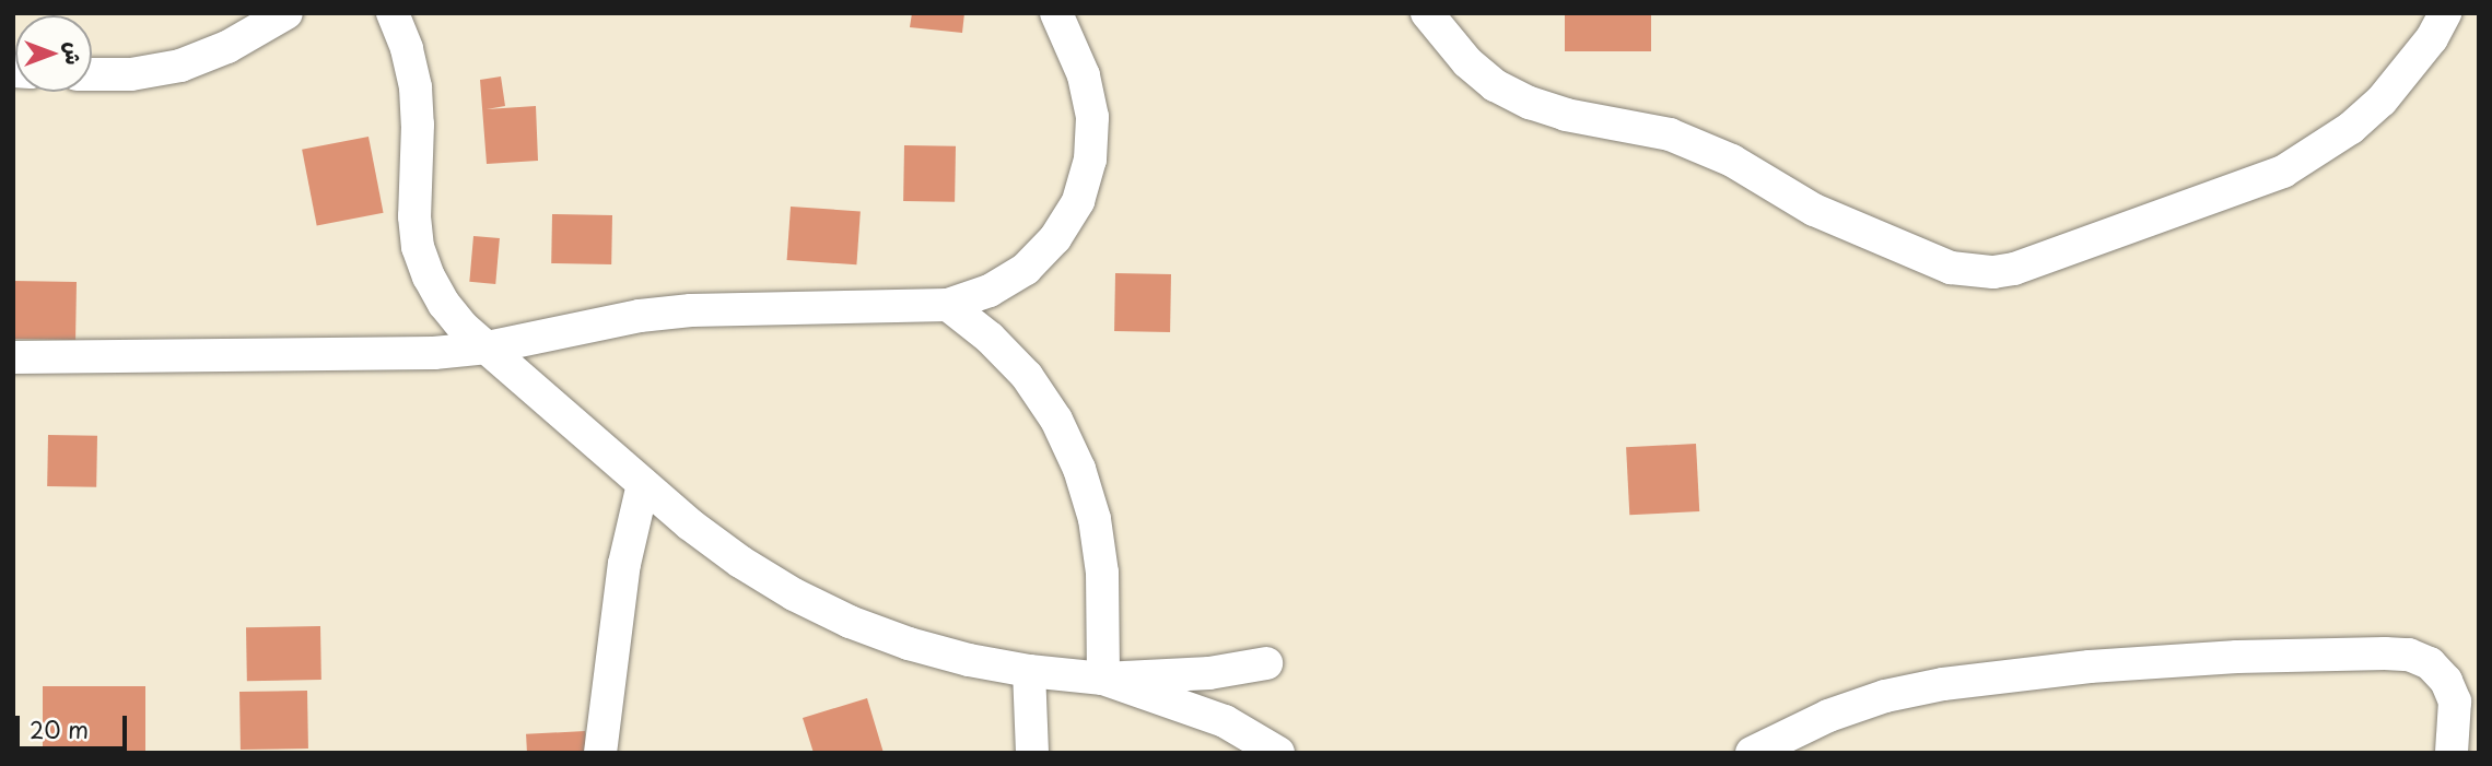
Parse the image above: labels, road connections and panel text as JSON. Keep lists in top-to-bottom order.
{
  "scale_bar": "20 m",
  "north": "right"
}
